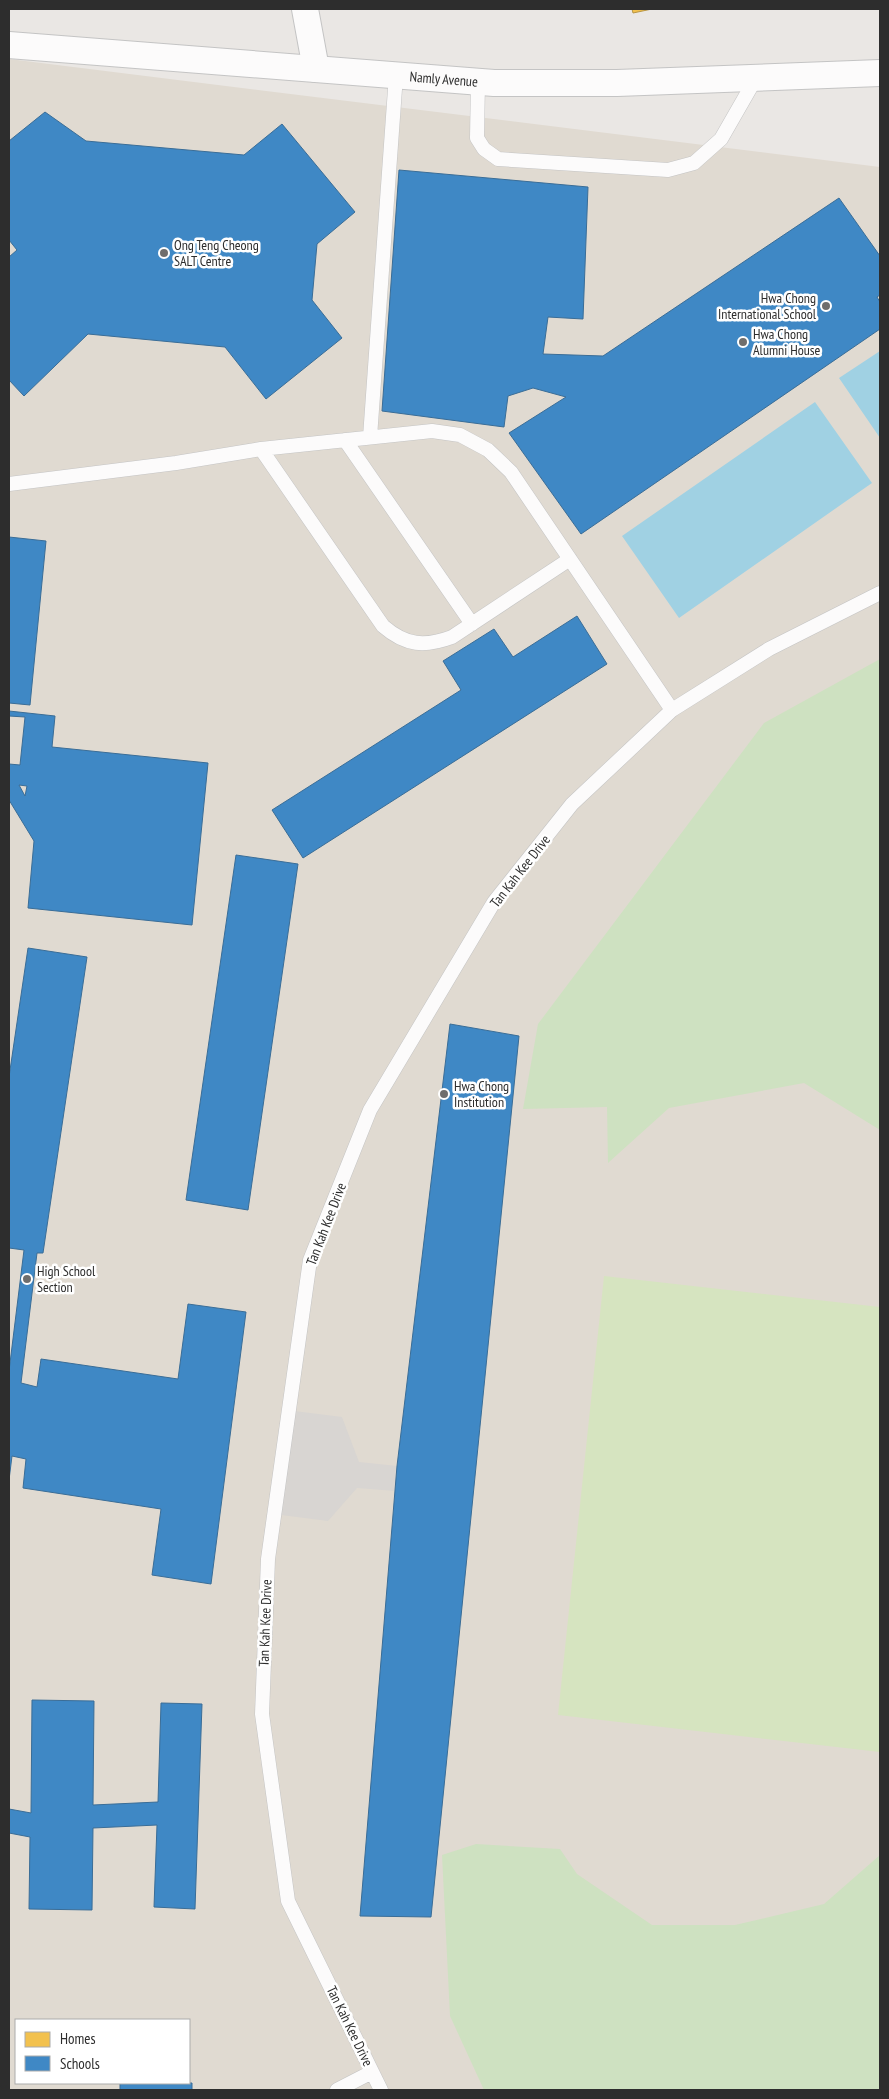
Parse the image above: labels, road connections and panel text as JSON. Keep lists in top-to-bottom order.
{
  "streets": {
    "street": ["Namly Avenue"],
    "lane": ["Tan Kah Kee Drive"]
  },
  "places": [
    "Ong Teng Cheong SALT Centre",
    "Hwa Chong International School",
    "Hwa Chong Alumni House",
    "Hwa Chong Institution",
    "High School Section"
  ],
  "legend": ["Homes", "Schools"]
}
